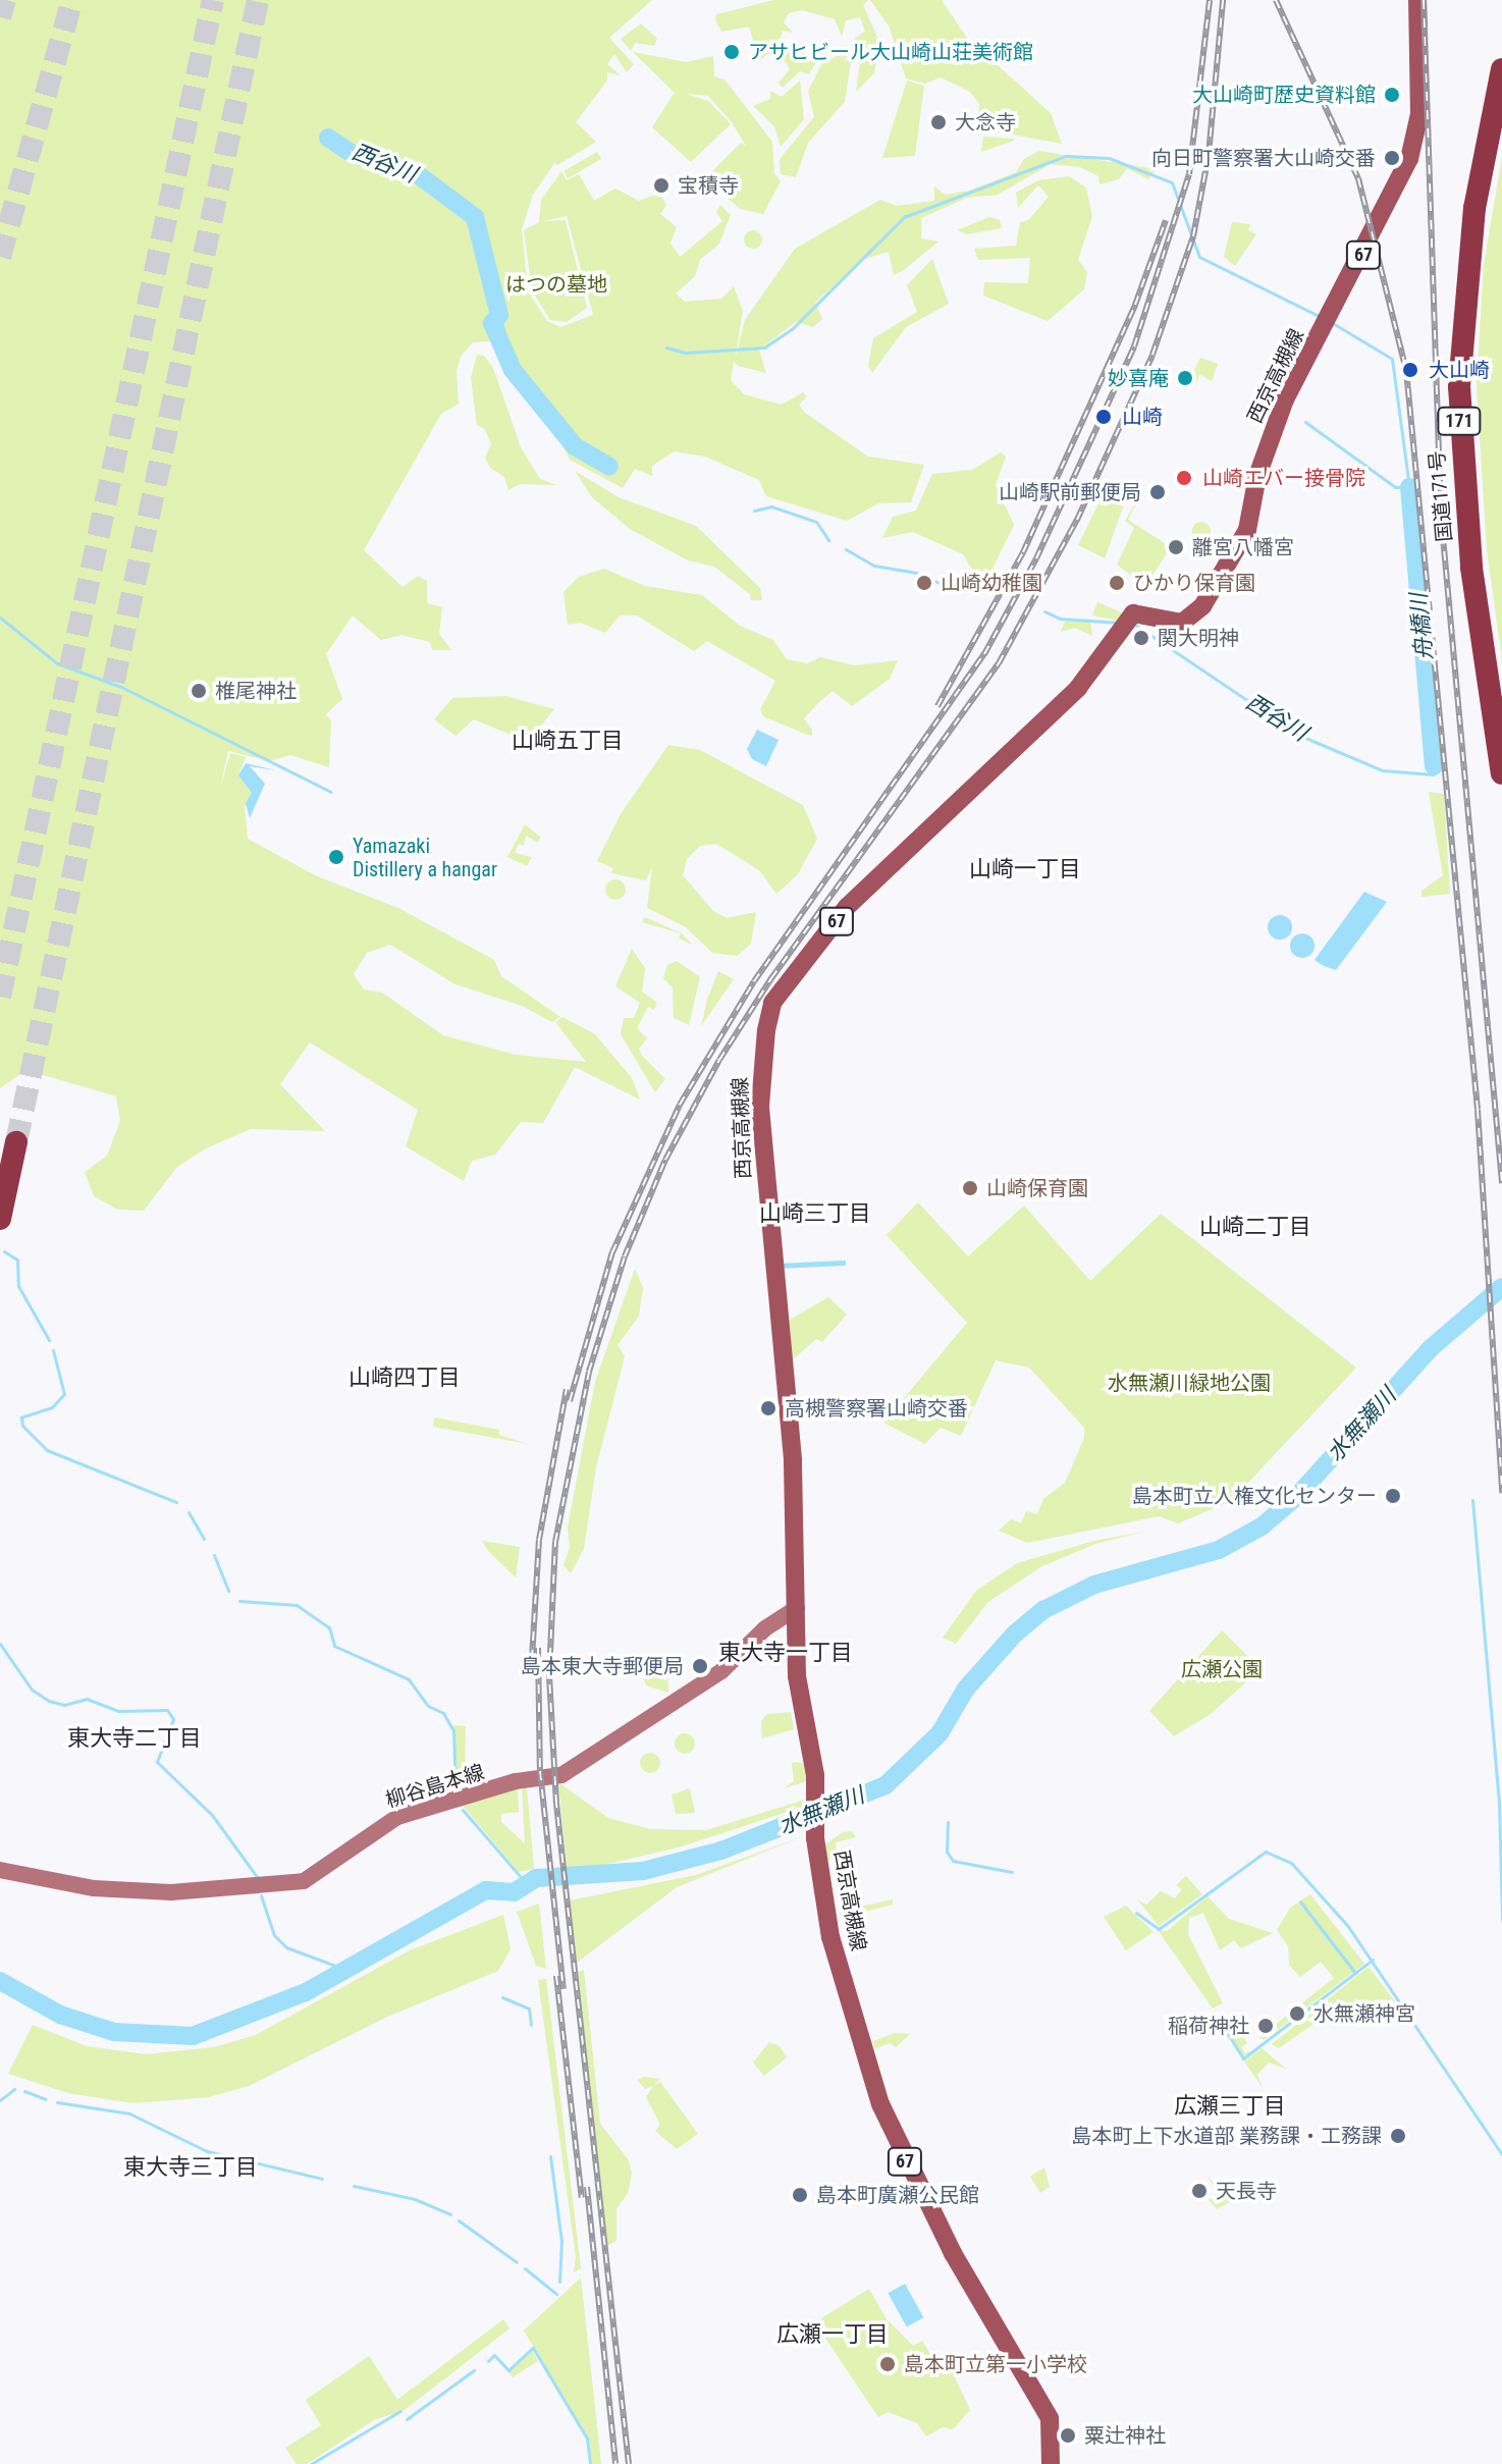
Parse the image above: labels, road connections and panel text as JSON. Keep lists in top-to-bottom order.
{
  "streets": {
    "highway": ["171", "国道171号"],
    "main road": ["67", "西京高槻線", "柳谷島本線"]
  },
  "crossings": [
    ["西京高槻線", "柳谷島本線"]
  ],
  "districts": [
    "山崎五丁目",
    "山崎一丁目",
    "山崎三丁目",
    "山崎二丁目",
    "山崎四丁目",
    "東大寺一丁目",
    "東大寺二丁目",
    "広瀬三丁目",
    "東大寺三丁目",
    "広瀬一丁目"
  ],
  "water": ["西谷川", "舟橋川", "水無瀬川"],
  "parks": ["はつの墓地", "水無瀬川緑地公園", "広瀬公園"],
  "places": [
    "アサヒビール大山崎山荘美術館",
    "大山崎町歴史資料館",
    "大念寺",
    "向日町警察署大山崎交番",
    "宝積寺",
    "大山崎",
    "妙喜庵",
    "山崎",
    "山崎エバー接骨院",
    "山崎駅前郵便局",
    "離宮八幡宮",
    "山崎幼稚園",
    "ひかり保育園",
    "関大明神",
    "椎尾神社",
    "Yamazaki Distillery a hangar",
    "山崎保育園",
    "高槻警察署山崎交番",
    "島本町立人権文化センター",
    "島本東大寺郵便局",
    "水無瀬神宮",
    "稲荷神社",
    "島本町上下水道部 業務課・工務課",
    "天長寺",
    "島本町廣瀬公民館",
    "島本町立第一小学校",
    "粟辻神社"
  ]
}
